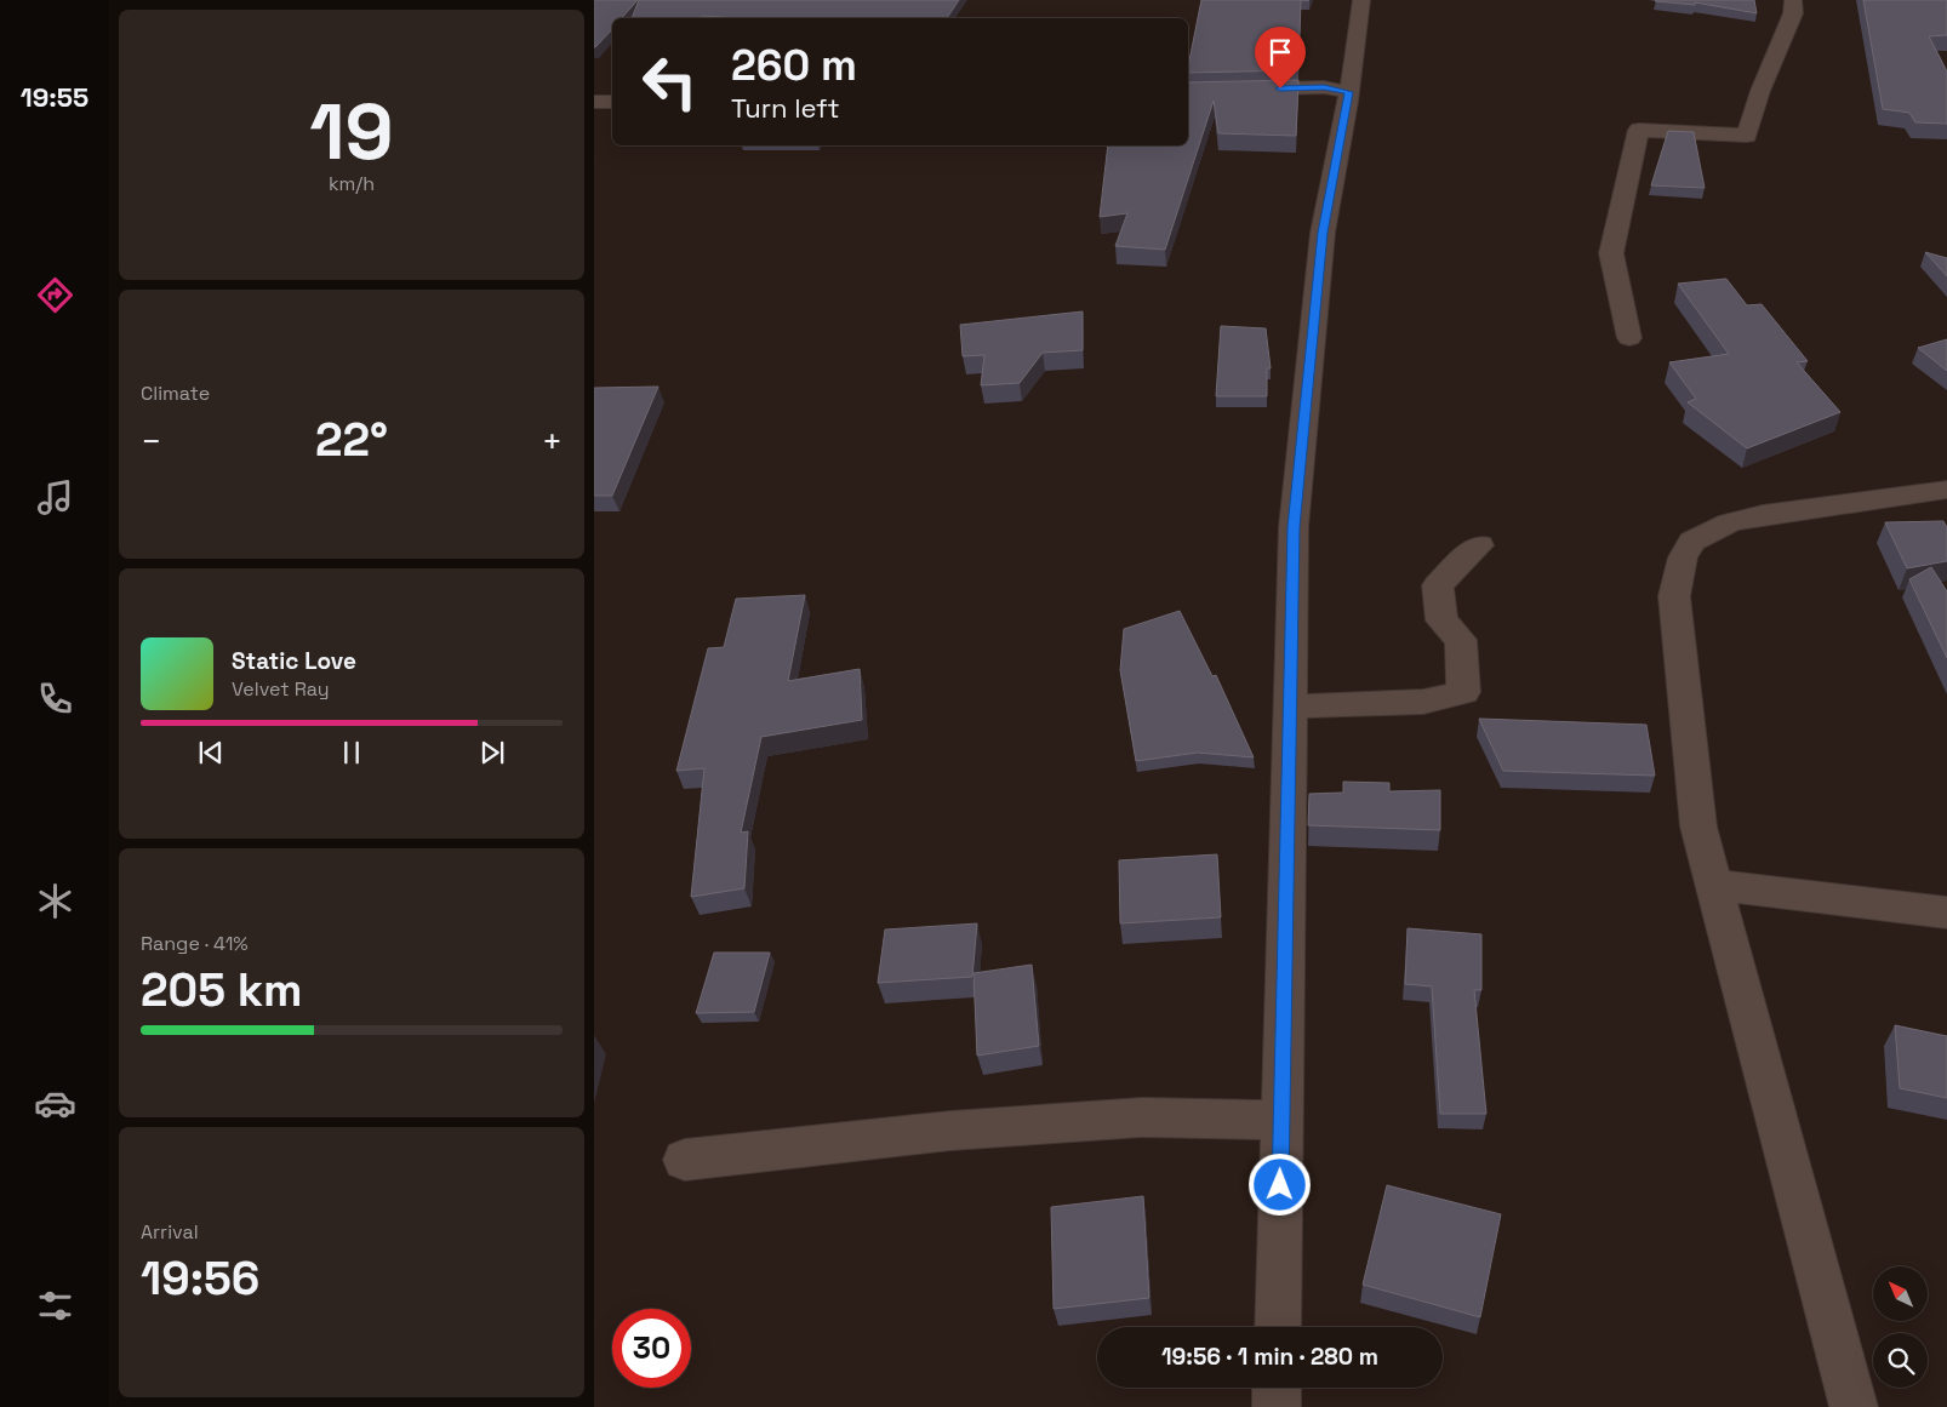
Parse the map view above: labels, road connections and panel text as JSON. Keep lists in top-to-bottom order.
{
  "north": "top left",
  "page": {
    "tabs": "19:55",
    "tile": [
      ["19", "km/h"],
      "Climate",
      ["Range · 41%", "205 km"],
      ["Arrival", "19:56"]
    ],
    "turn": ["260 m", "Turn left"],
    "heat": ["−", "22°", "+"],
    "song": ["Static Love", "Velvet Ray"],
    "limit": "30",
    "trip": "19:56 · 1 min · 280 m"
  }
}
